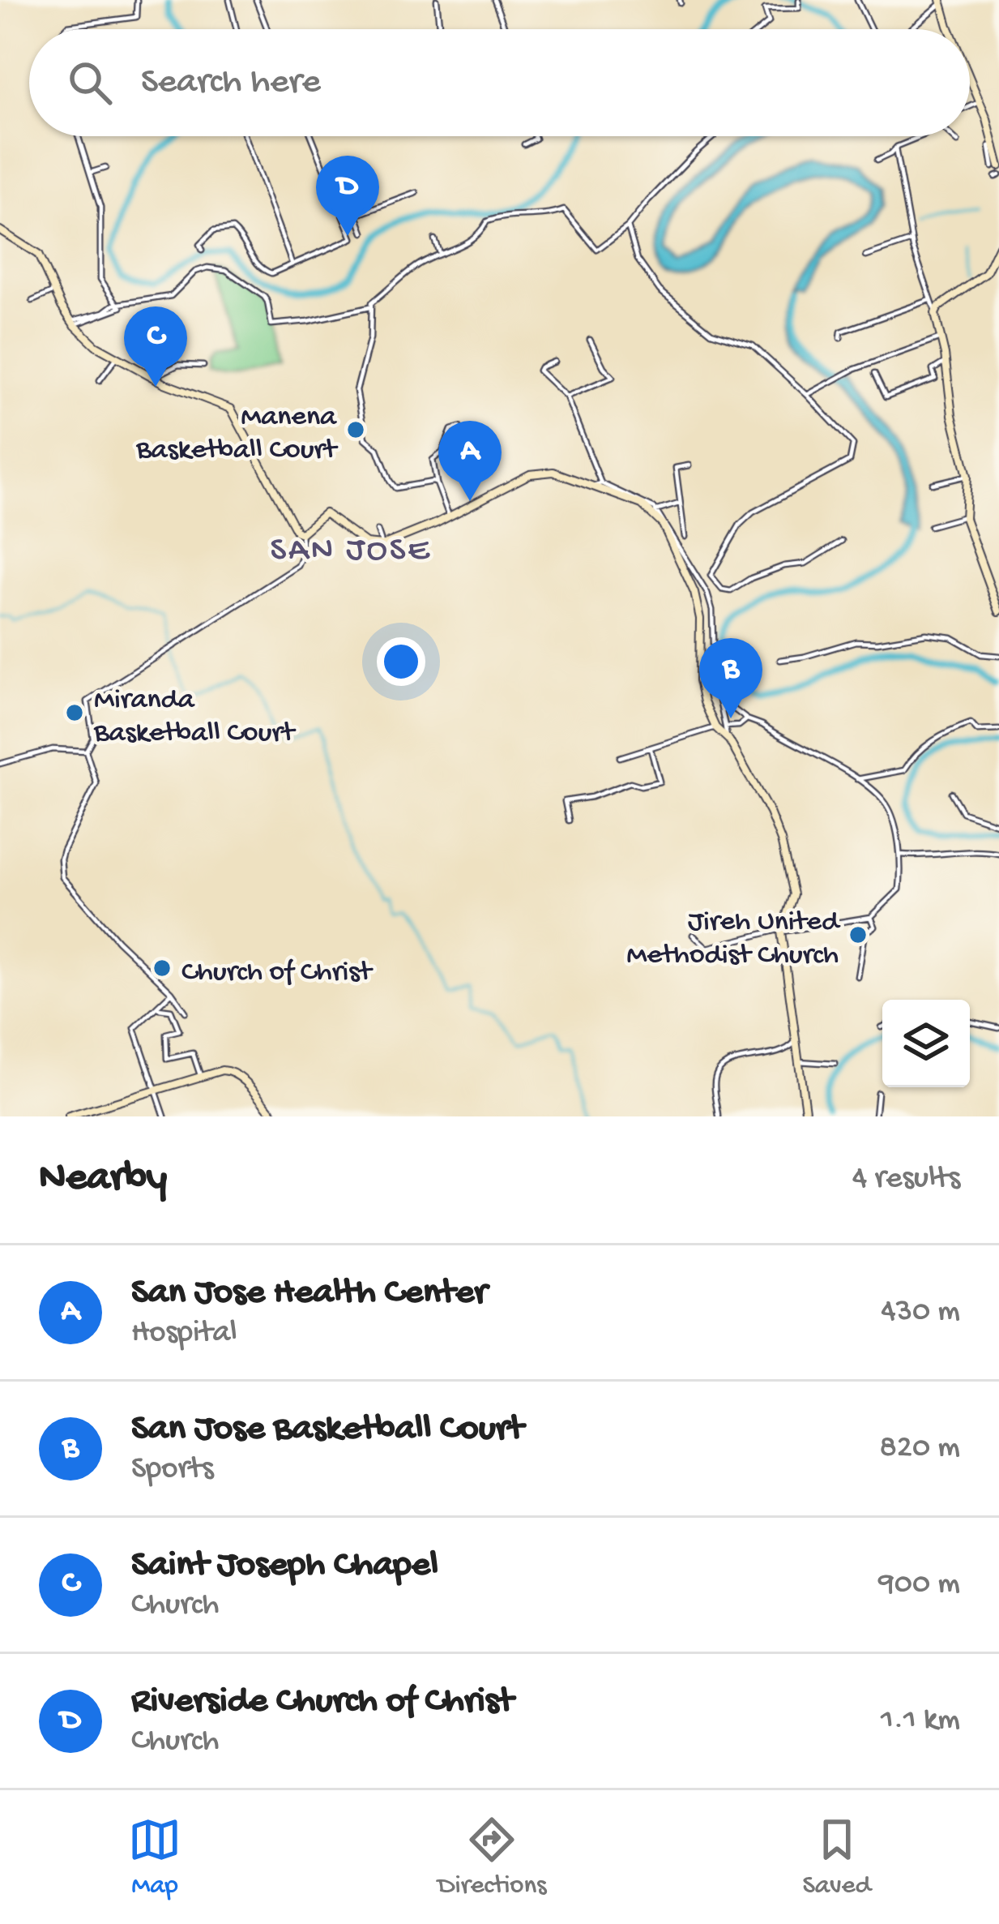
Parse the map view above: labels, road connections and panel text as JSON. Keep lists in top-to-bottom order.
{
  "districts": ["SAN JOSE"],
  "places": [
    "Manena Basketball Court",
    "Miranda Basketball Court",
    "Jireh United Methodist Church",
    "Church of Christ"
  ],
  "page": {
    "search": "Search here",
    "pins": [
      "D",
      "C",
      "A",
      "B"
    ],
    "heading": ["Nearby", "4 results"],
    "list": [
      {
        "mark": "A",
        "name": "San Jose Health Center",
        "note": "Hospital",
        "value": "430 m"
      },
      {
        "mark": "B",
        "name": "San Jose Basketball Court",
        "note": "Sports",
        "value": "820 m"
      },
      {
        "mark": "C",
        "name": "Saint Joseph Chapel",
        "note": "Church",
        "value": "900 m"
      },
      {
        "mark": "D",
        "name": "Riverside Church of Christ",
        "note": "Church",
        "value": "1.1 km"
      }
    ],
    "nav": ["Map", "Directions", "Saved"]
  }
}
